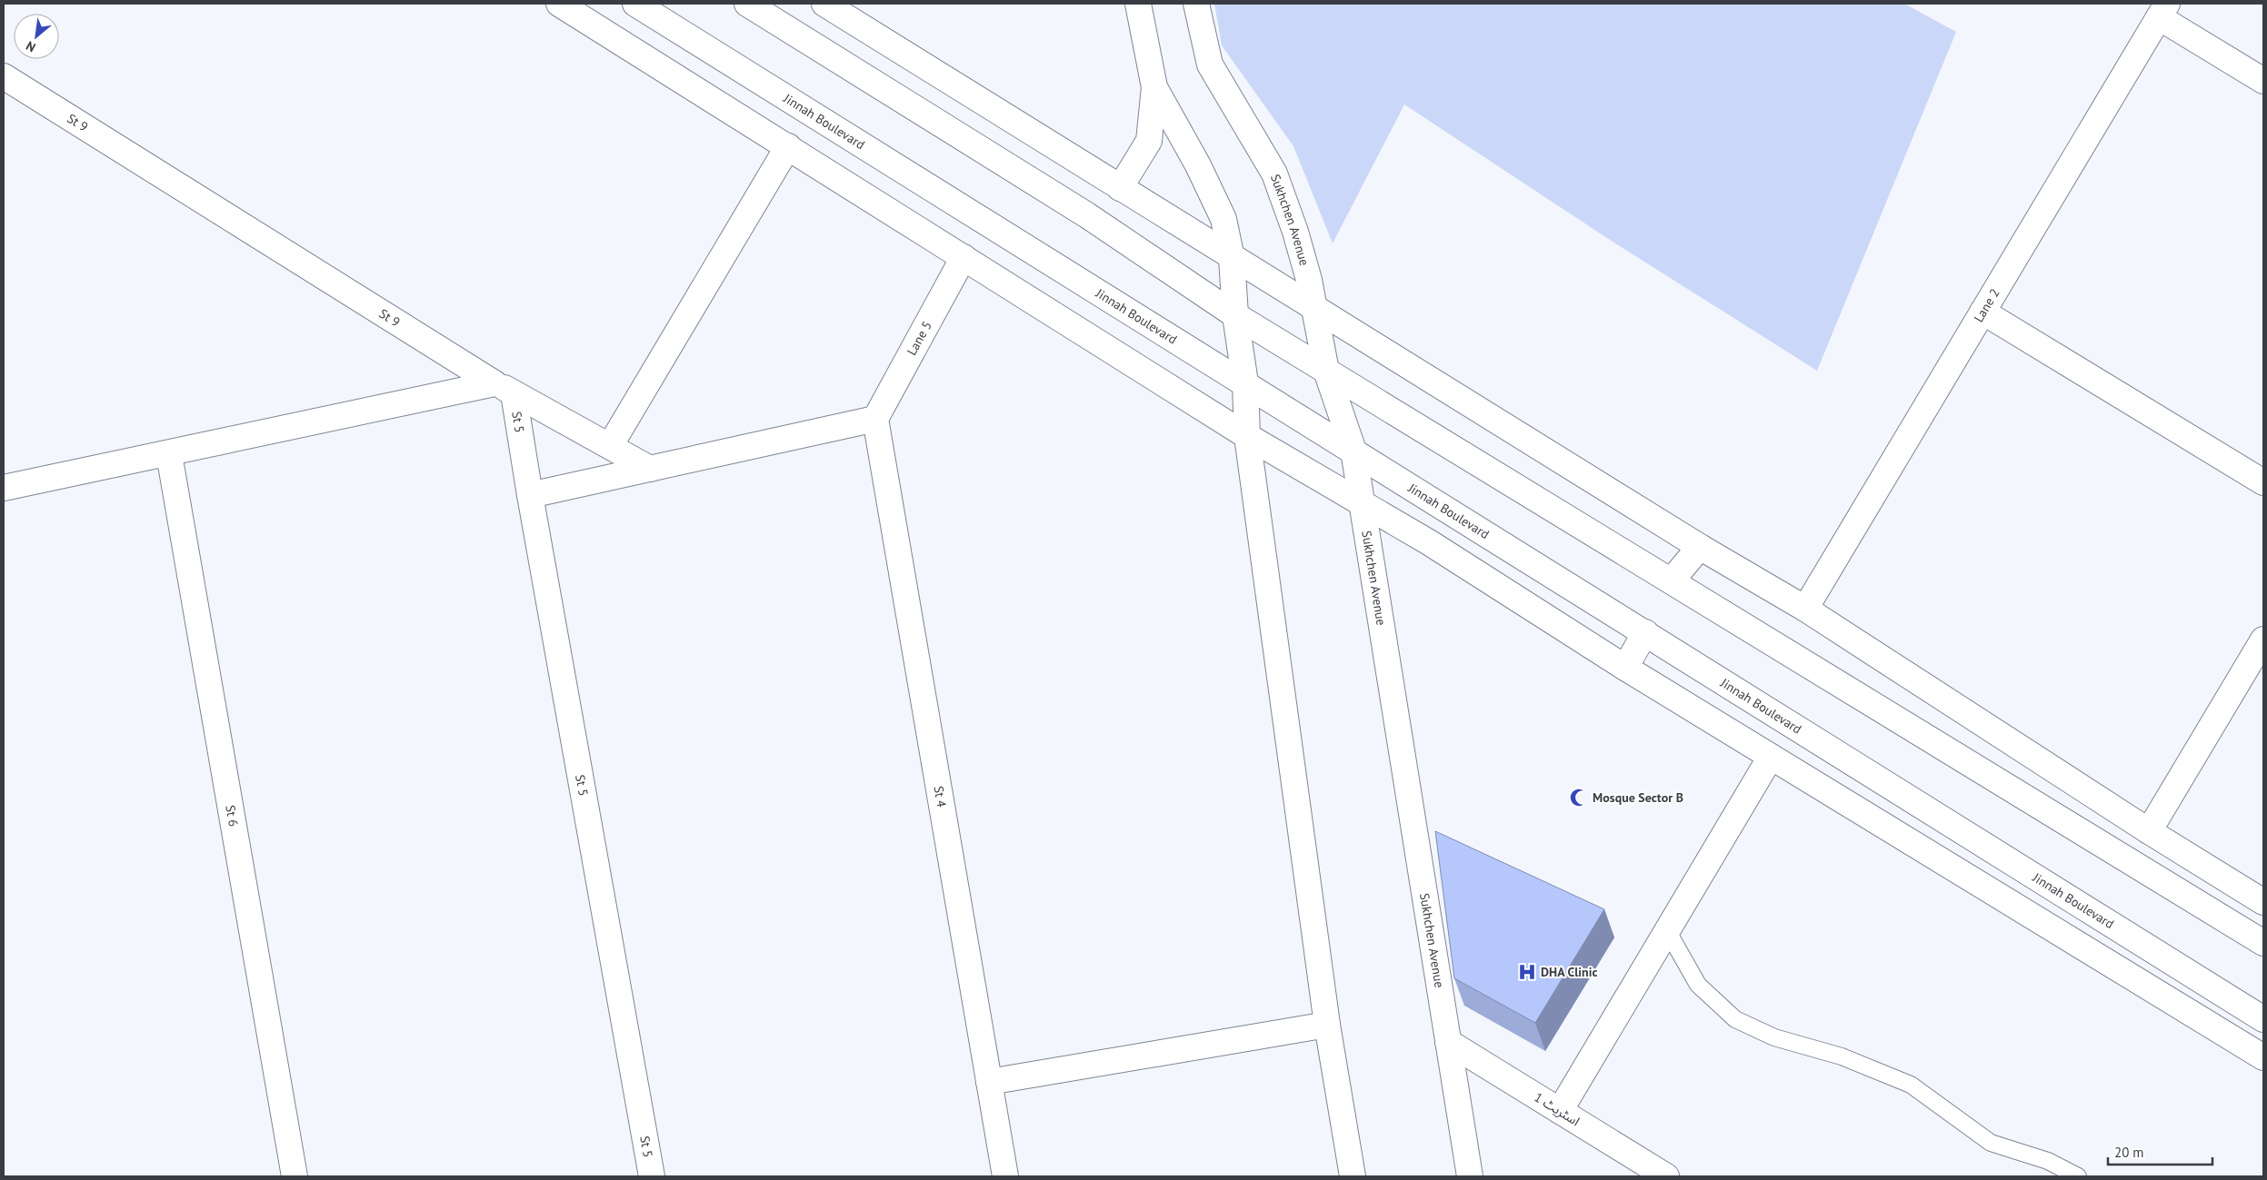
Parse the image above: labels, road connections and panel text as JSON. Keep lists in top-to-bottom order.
{
  "streets": {
    "street": [
      "Jinnah Boulevard",
      "St 9",
      "Sukhchen Avenue",
      "Lane 2",
      "Lane 5",
      "St 5",
      "St 4",
      "St 6",
      "اسٹریٹ 1"
    ]
  },
  "crossings": [
    ["Jinnah Boulevard", "Sukhchen Avenue"],
    ["St 9", "St 5"],
    ["Sukhchen Avenue", "اسٹریٹ 1"],
    ["Lane 5", "St 4"]
  ],
  "places": {
    "mosque": ["Mosque Sector B"],
    "hospital": ["DHA Clinic"]
  },
  "scale_bar": "20 m",
  "north": "bottom left"
}
